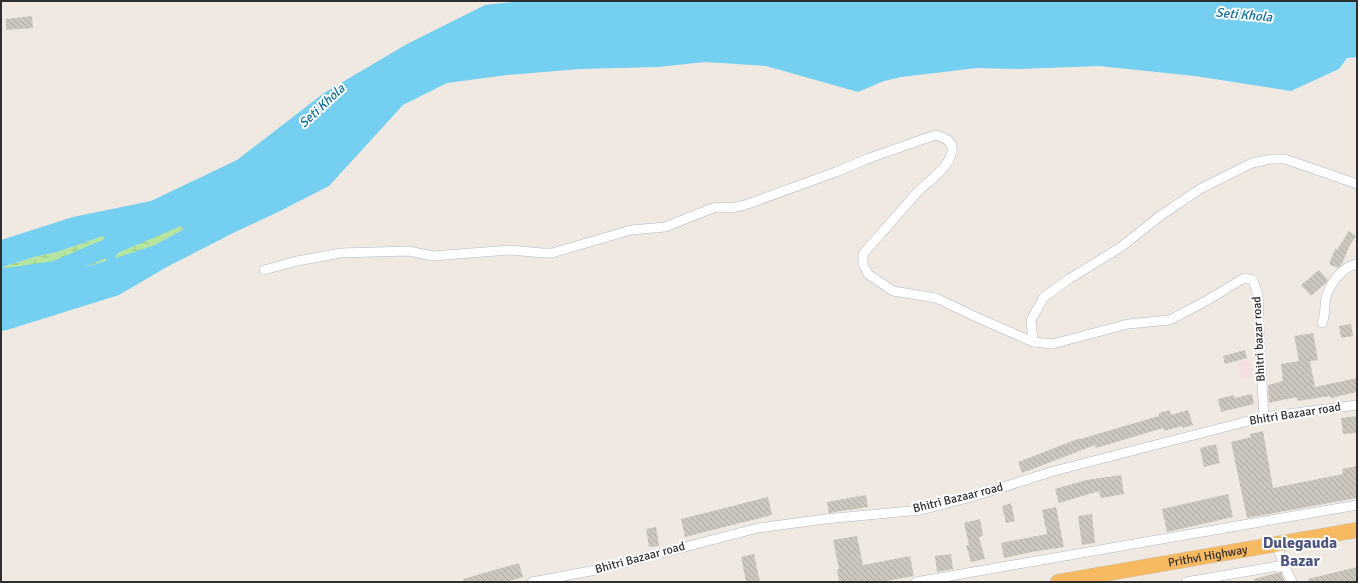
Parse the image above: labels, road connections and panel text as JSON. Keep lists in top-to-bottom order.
{
  "streets": {
    "highway": ["Prithvi Highway"],
    "street": ["Bhitri bazar road", "Bhitri Bazaar road"]
  },
  "crossings": [
    ["Bhitri bazar road", "Bhitri Bazaar road"]
  ],
  "districts": ["Dulegauda Bazar"],
  "water": ["Seti Khola"]
}
